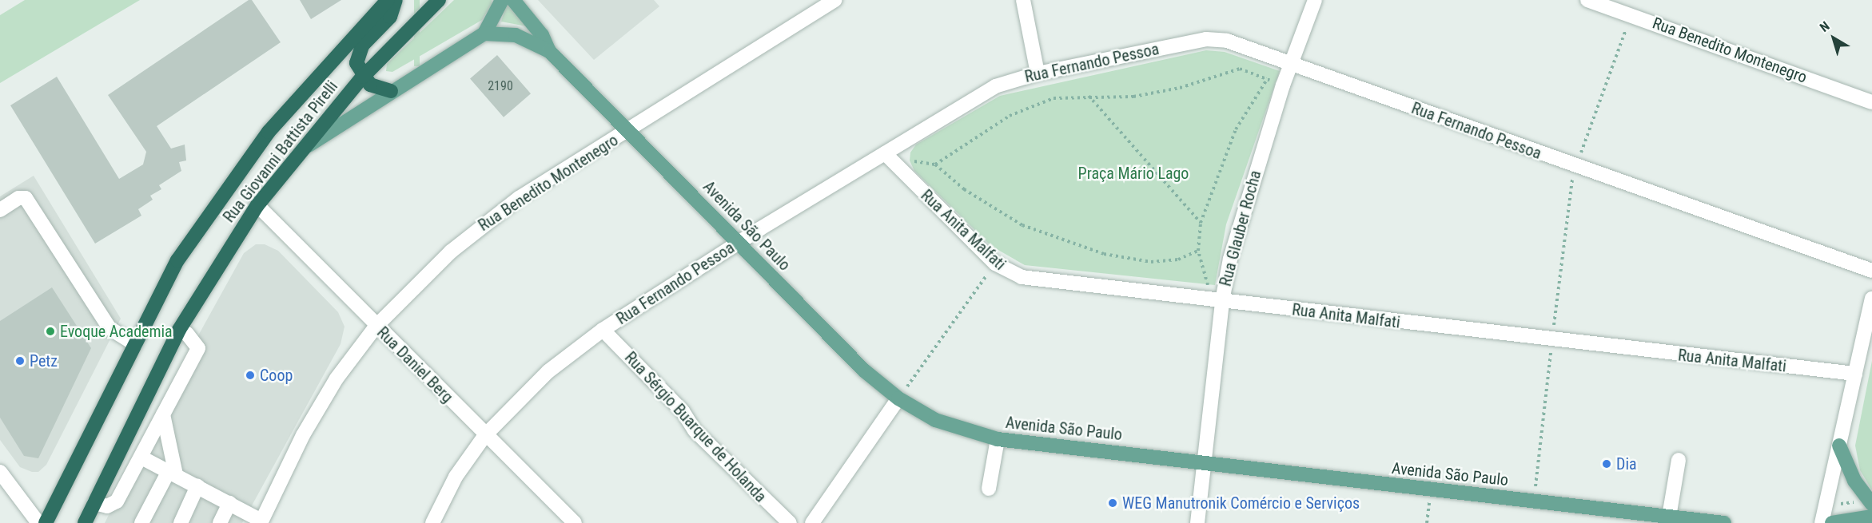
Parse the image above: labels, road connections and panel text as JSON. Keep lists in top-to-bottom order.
{
  "streets": {
    "highway": ["Rua Giovanni Battista Pirelli"],
    "main road": ["Avenida São Paulo"],
    "street": [
      "Rua Benedito Montenegro",
      "Rua Fernando Pessoa",
      "Rua Glauber Rocha",
      "Rua Anita Malfati",
      "Rua Daniel Berg",
      "Rua Sérgio Buarque de Holanda"
    ]
  },
  "crossings": [
    ["Rua Benedito Montenegro", "Avenida São Paulo"],
    ["Rua Benedito Montenegro", "Rua Daniel Berg"],
    ["Rua Fernando Pessoa", "Avenida São Paulo"],
    ["Rua Fernando Pessoa", "Rua Glauber Rocha"],
    ["Rua Fernando Pessoa", "Rua Anita Malfati"],
    ["Rua Fernando Pessoa", "Rua Daniel Berg"],
    ["Rua Fernando Pessoa", "Rua Sérgio Buarque de Holanda"],
    ["Rua Giovanni Battista Pirelli", "Rua Daniel Berg"],
    ["Avenida São Paulo", "Rua Glauber Rocha"],
    ["Rua Glauber Rocha", "Rua Anita Malfati"]
  ],
  "parks": ["Praça Mário Lago"],
  "places": [
    "Evoque Academia",
    "Petz",
    "Coop",
    "Dia",
    "WEG Manutronik Comércio e Serviços"
  ],
  "house_numbers": ["2190"],
  "north": "top left"
}
